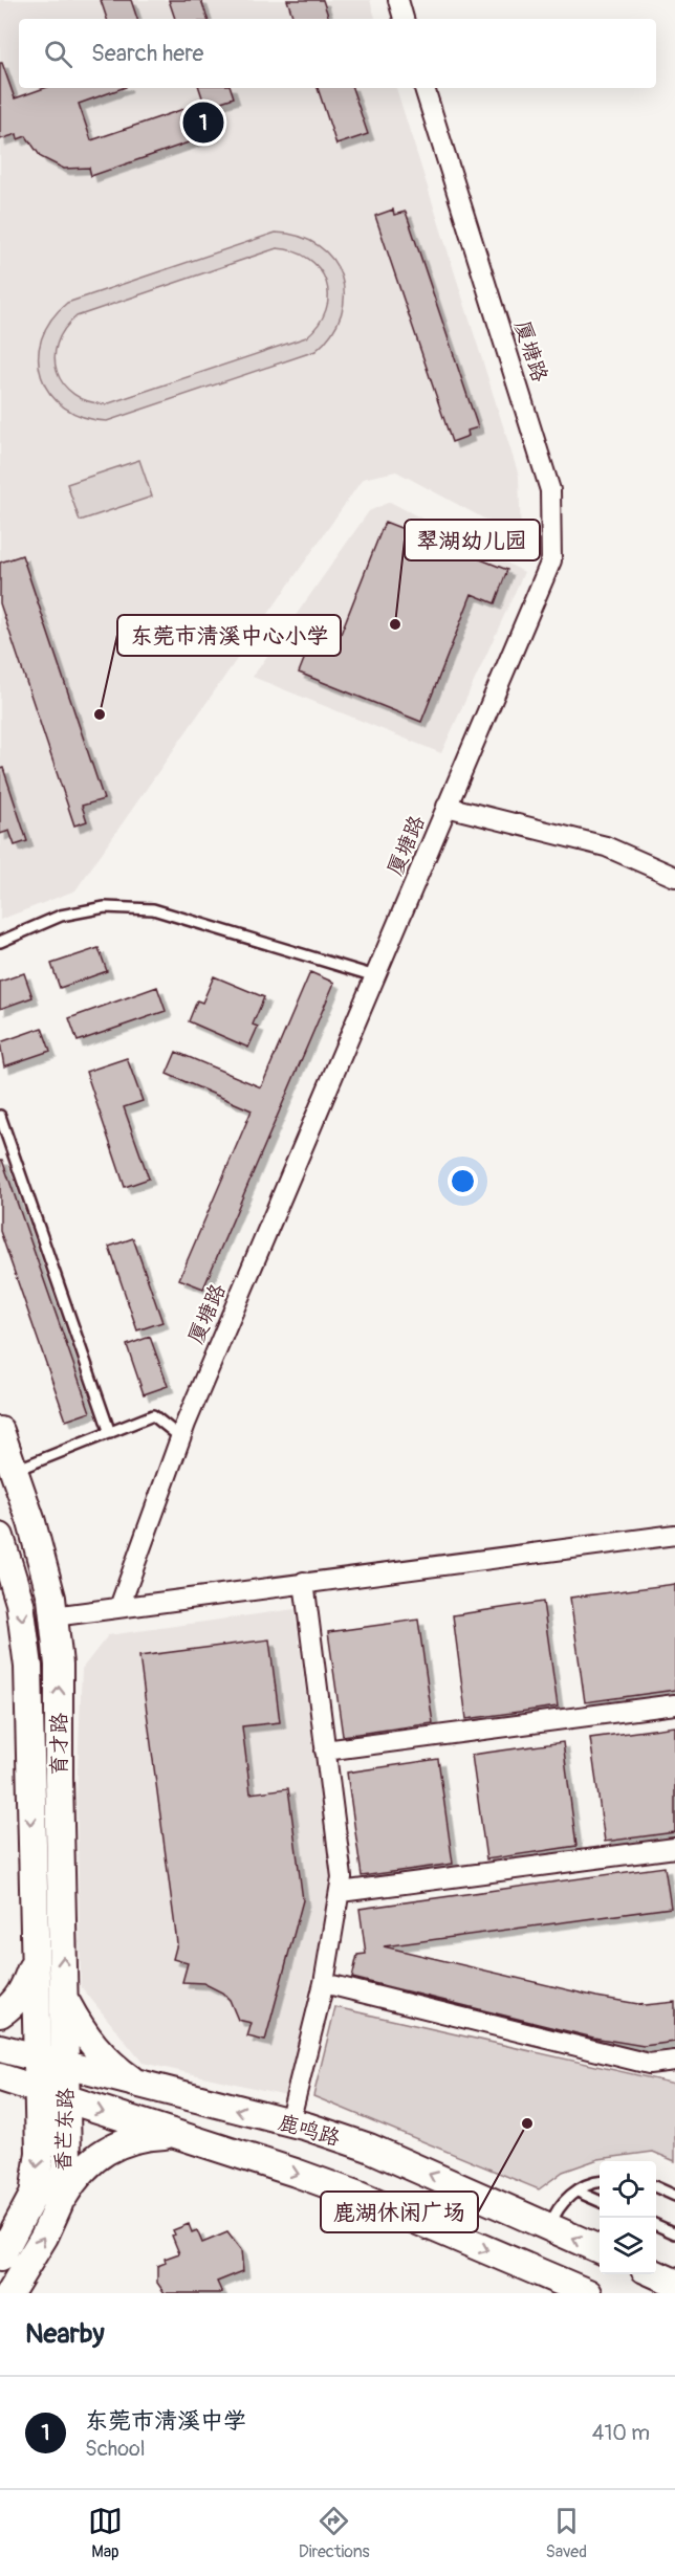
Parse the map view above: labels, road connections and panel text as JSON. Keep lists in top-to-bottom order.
{
  "streets": {
    "main road": ["育才路", "香芒东路", "鹿鸣路"],
    "street": ["厦塘路"]
  },
  "crossings": [
    ["育才路", "香芒东路"],
    ["育才路", "鹿鸣路"],
    ["香芒东路", "鹿鸣路"]
  ],
  "places": ["翠湖幼儿园", "东莞市清溪中心小学", "鹿湖休闲广场"],
  "page": {
    "search": "Search here",
    "pins": "1",
    "heading": "Nearby",
    "list": [
      {
        "mark": "1",
        "name": "东莞市清溪中学",
        "note": "School",
        "value": "410 m"
      }
    ],
    "nav": ["Map", "Directions", "Saved"]
  }
}
